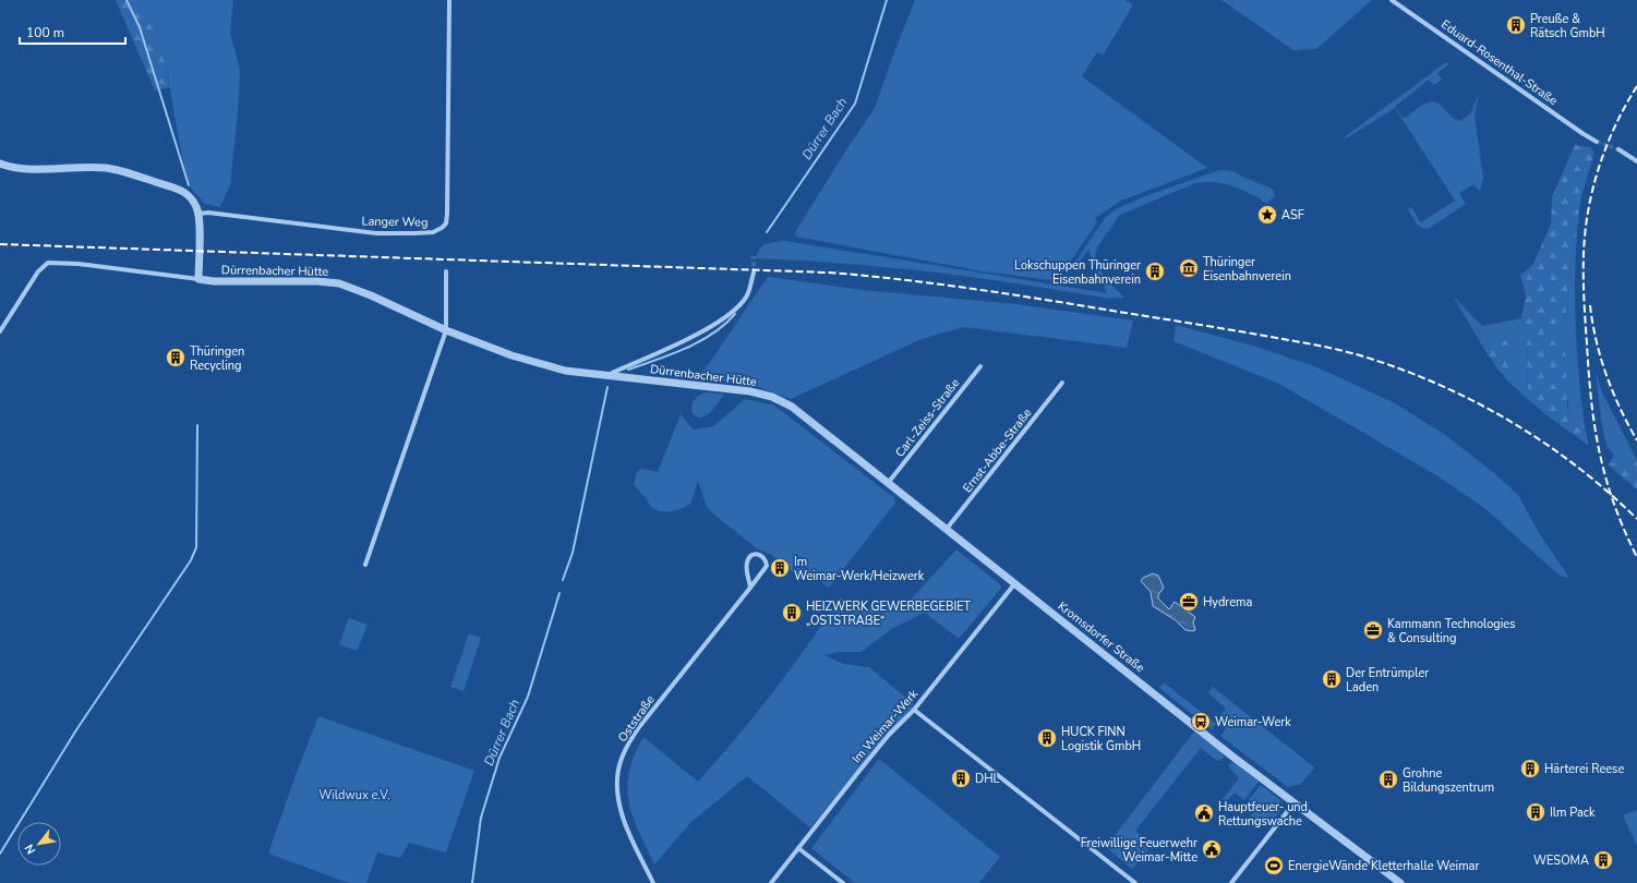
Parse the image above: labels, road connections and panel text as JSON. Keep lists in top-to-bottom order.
{
  "streets": {
    "street": [
      "Eduard-Rosenthal-Straße",
      "Langer Weg",
      "Dürrenbacher Hütte",
      "Carl-Zeiss-Straße",
      "Ernst-Abbe-Straße",
      "Kromsdorfer Straße",
      "Oststraße",
      "Im Weimar-Werk"
    ]
  },
  "crossings": [
    ["Dürrenbacher Hütte", "Kromsdorfer Straße"],
    ["Carl-Zeiss-Straße", "Kromsdorfer Straße"],
    ["Ernst-Abbe-Straße", "Kromsdorfer Straße"],
    ["Kromsdorfer Straße", "Im Weimar-Werk"]
  ],
  "water": ["Dürrer Bach"],
  "parks": ["Wildwux e.V."],
  "places": {
    "building": [
      "Preuße & Rätsch GmbH",
      "Lokschuppen Thüringer Eisenbahnverein",
      "Thüringen Recycling",
      "Im Weimar-Werk/Heizwerk",
      "HEIZWERK GEWERBEGEBIET „OSTSTRAßE“",
      "Der Entrümpler Laden",
      "HUCK FINN Logistik GmbH",
      "Härterei Reese",
      "DHL",
      "Grohne Bildungszentrum",
      "Ilm Pack",
      "WESOMA"
    ],
    "place": ["ASF"],
    "museum": ["Thüringer Eisenbahnverein"],
    "office": ["Hydrema", "Kammann Technologies & Consulting"],
    "bus stop": ["Weimar-Werk"],
    "public building": ["Hauptfeuer- und Rettungswache", "Freiwillige Feuerwehr Weimar-Mitte"],
    "sports": ["EnergieWände Kletterhalle Weimar"]
  },
  "scale_bar": "100 m",
  "north": "bottom left"
}
